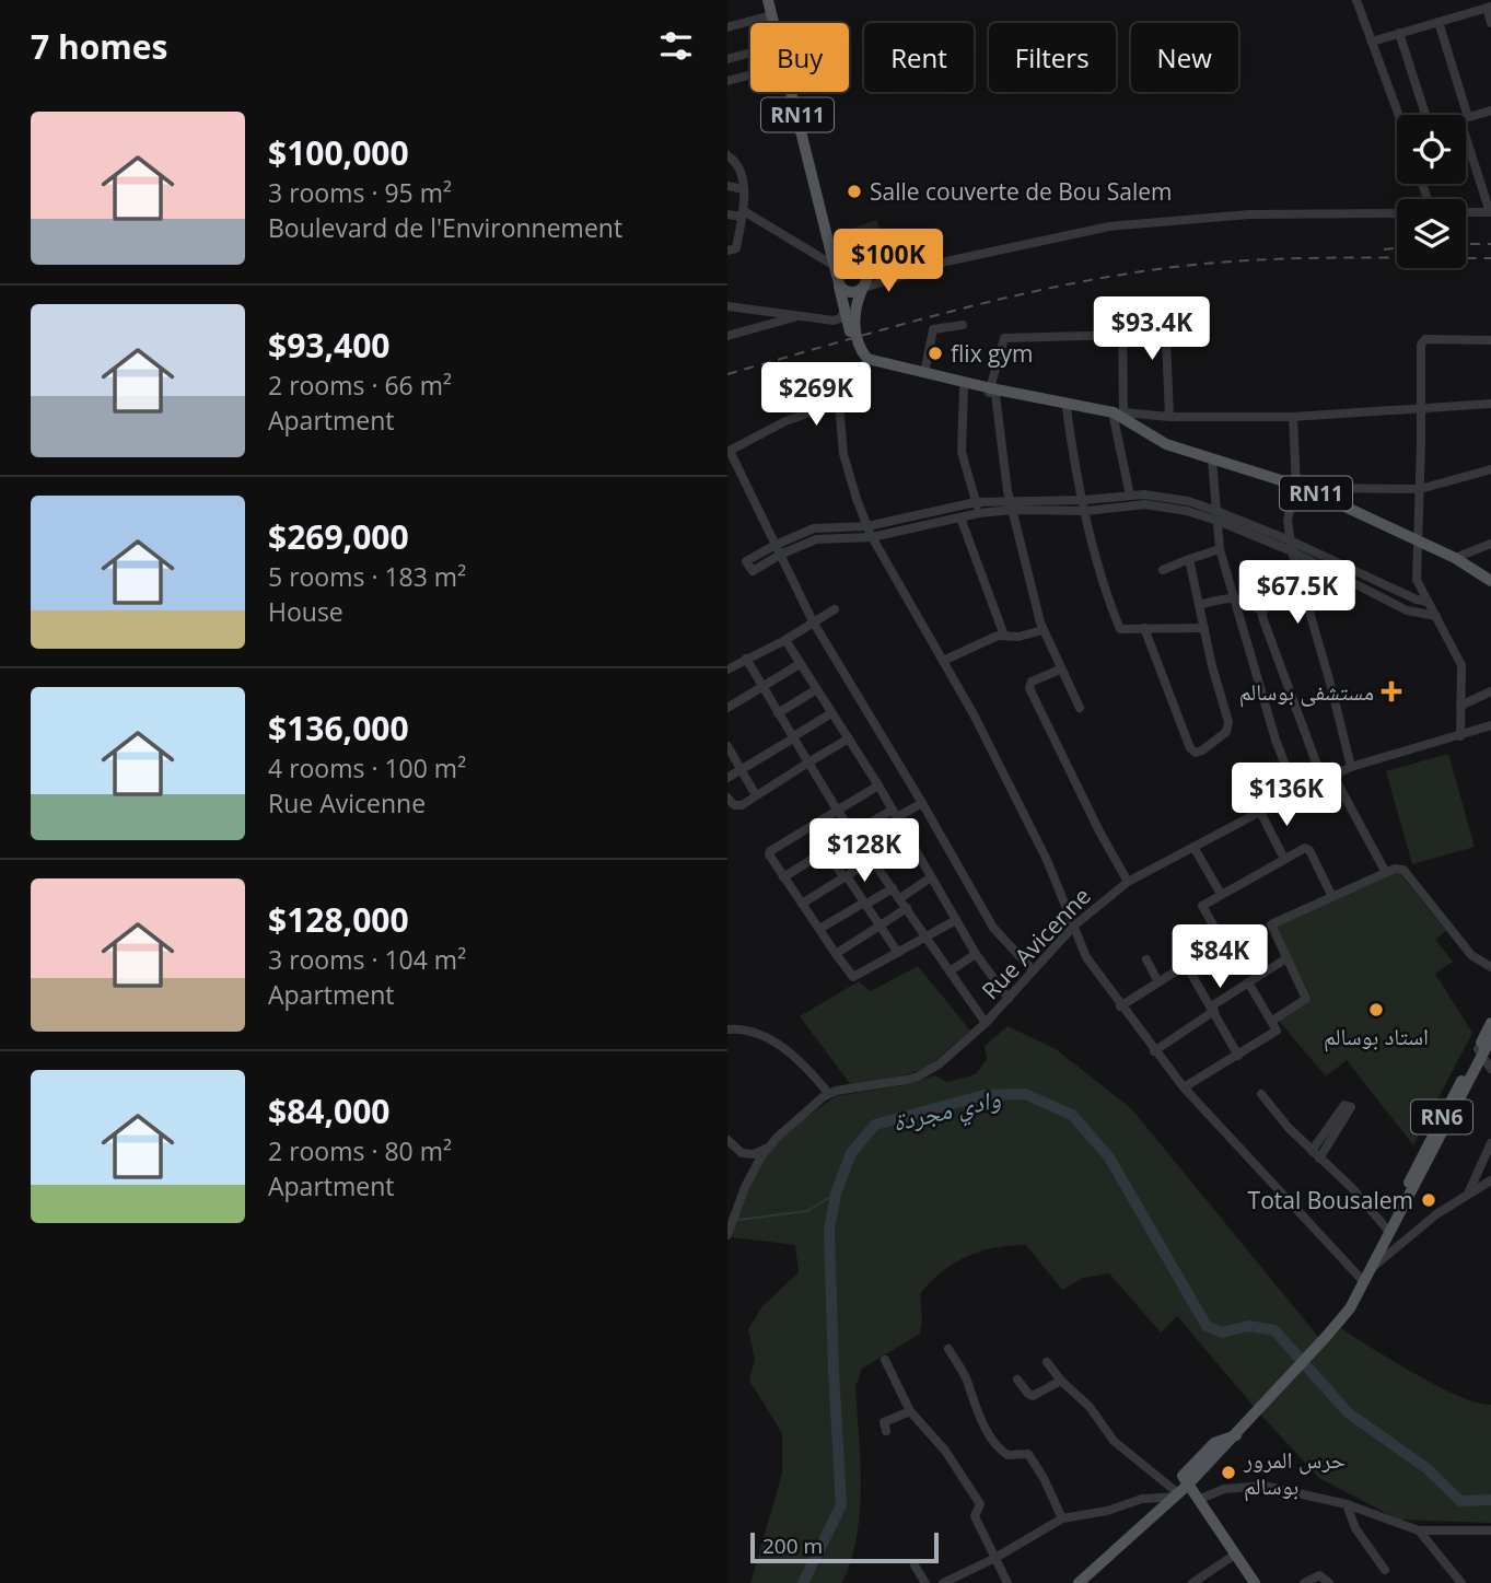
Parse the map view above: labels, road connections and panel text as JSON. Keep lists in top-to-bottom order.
{
  "streets": {
    "main road": ["RN11", "RN6"],
    "street": ["Rue Avicenne"]
  },
  "water": ["وادي مجردة"],
  "places": {
    "other": [
      "Salle couverte de Bou Salem",
      "flix gym",
      "استاد بوسالم",
      "Total Bousalem",
      "حرس المرور بوسالم"
    ],
    "health": ["مستشفى بوسالم"]
  },
  "scale_bar": "200 m",
  "page": {
    "heading": "7 homes",
    "chip": [
      "Buy",
      "Rent",
      "Filters",
      "New"
    ],
    "list": [
      {
        "name": "$100,000",
        "note": "3 rooms · 95 m² · Boulevard de l'Environnement"
      },
      {
        "name": "$93,400",
        "note": "2 rooms · 66 m² · Apartment"
      },
      {
        "name": "$269,000",
        "note": "5 rooms · 183 m² · House"
      },
      {
        "name": "$136,000",
        "note": "4 rooms · 100 m² · Rue Avicenne"
      },
      {
        "name": "$128,000",
        "note": "3 rooms · 104 m² · Apartment"
      },
      {
        "name": "$84,000",
        "note": "2 rooms · 80 m² · Apartment"
      }
    ],
    "price": [
      "$100K",
      "$93.4K",
      "$269K",
      "$67.5K",
      "$136K",
      "$128K",
      "$84K"
    ],
    "scale": "200 m"
  }
}
